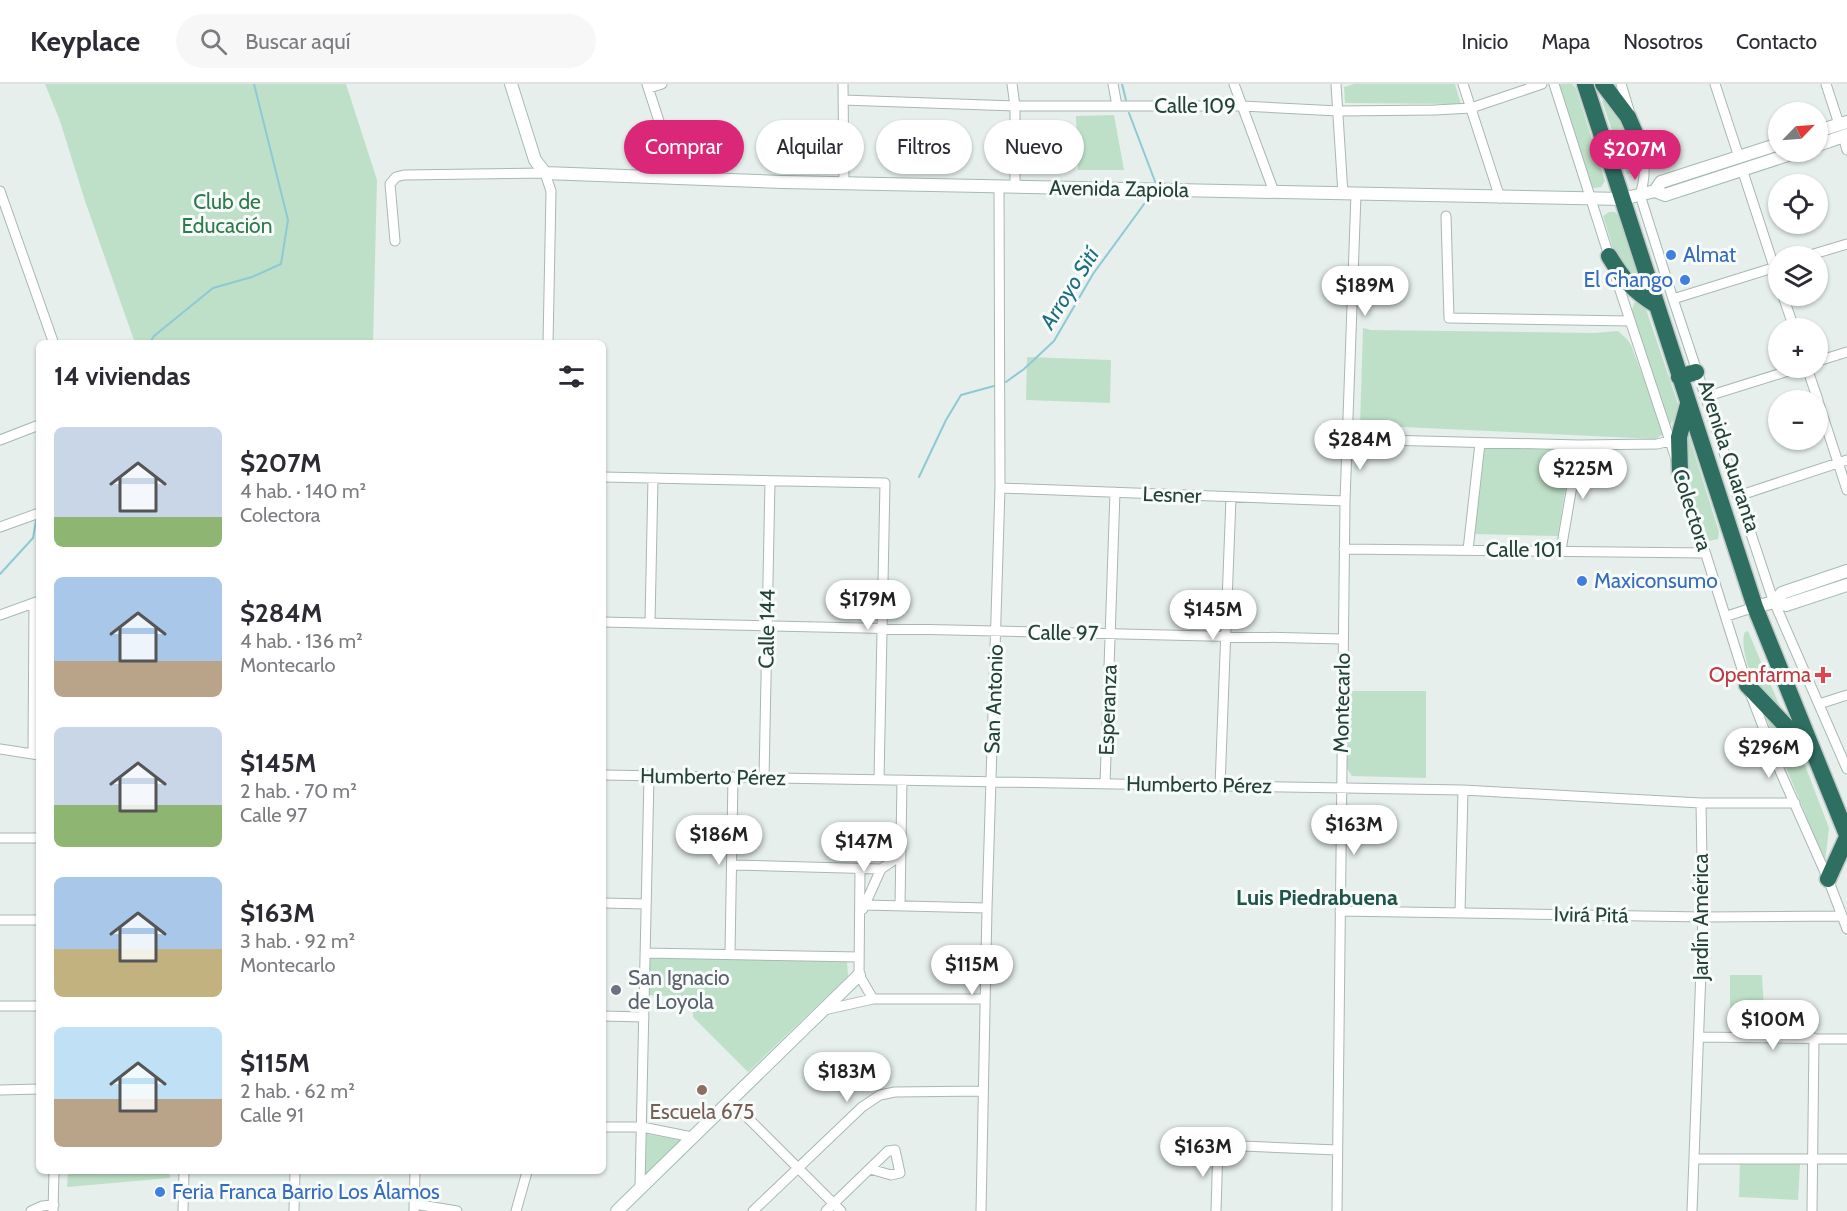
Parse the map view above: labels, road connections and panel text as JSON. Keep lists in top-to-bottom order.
{
  "streets": {
    "highway": ["Avenida Quaranta"],
    "main road": ["Avenida Zapiola"],
    "street": [
      "Calle 109",
      "Lesner",
      "Colectora",
      "Calle 101",
      "Calle 144",
      "Calle 97",
      "San Antonio",
      "Montecarlo",
      "Esperanza",
      "Humberto Pérez",
      "Ivirá Pitá",
      "Jardín América"
    ]
  },
  "crossings": [
    ["Calle 109", "Montecarlo"],
    ["Avenida Zapiola", "Avenida Quaranta"],
    ["Avenida Zapiola", "Colectora"],
    ["Avenida Zapiola", "San Antonio"],
    ["Avenida Zapiola", "Montecarlo"],
    ["Lesner", "San Antonio"],
    ["Lesner", "Montecarlo"],
    ["Lesner", "Esperanza"],
    ["Colectora", "Calle 101"],
    ["Colectora", "Humberto Pérez"],
    ["Colectora", "Ivirá Pitá"],
    ["Calle 101", "Montecarlo"],
    ["Calle 144", "Calle 97"],
    ["Calle 144", "Humberto Pérez"],
    ["Calle 97", "San Antonio"],
    ["Calle 97", "Montecarlo"],
    ["Calle 97", "Esperanza"],
    ["San Antonio", "Humberto Pérez"],
    ["Montecarlo", "Humberto Pérez"],
    ["Montecarlo", "Ivirá Pitá"],
    ["Esperanza", "Humberto Pérez"],
    ["Humberto Pérez", "Jardín América"],
    ["Ivirá Pitá", "Jardín América"]
  ],
  "districts": ["Luis Piedrabuena"],
  "water": ["Arroyo Sití"],
  "parks": ["Club de Educación"],
  "places": {
    "other": [
      "Almat",
      "El Chango",
      "Maxiconsumo",
      "San Ignacio de Loyola",
      "Escuela 675",
      "Feria Franca Barrio Los Álamos"
    ],
    "health": ["Openfarma"]
  },
  "north": "top right",
  "page": {
    "header": "Keyplace",
    "search": "Buscar aquí",
    "nav": [
      "Inicio",
      "Mapa",
      "Nosotros",
      "Contacto"
    ],
    "map_buttons": ["+", "−"],
    "chip": [
      "Comprar",
      "Alquilar",
      "Filtros",
      "Nuevo"
    ],
    "price": [
      "$207M",
      "$189M",
      "$284M",
      "$225M",
      "$179M",
      "$145M",
      "$296M",
      "$163M",
      "$186M",
      "$147M",
      "$115M",
      "$100M",
      "$183M",
      "$163M"
    ],
    "heading": "14 viviendas",
    "list": [
      {
        "name": "$207M",
        "note": "4 hab. · 140 m² · Colectora"
      },
      {
        "name": "$284M",
        "note": "4 hab. · 136 m² · Montecarlo"
      },
      {
        "name": "$145M",
        "note": "2 hab. · 70 m² · Calle 97"
      },
      {
        "name": "$163M",
        "note": "3 hab. · 92 m² · Montecarlo"
      },
      {
        "name": "$115M",
        "note": "2 hab. · 62 m² · Calle 91"
      }
    ]
  }
}
